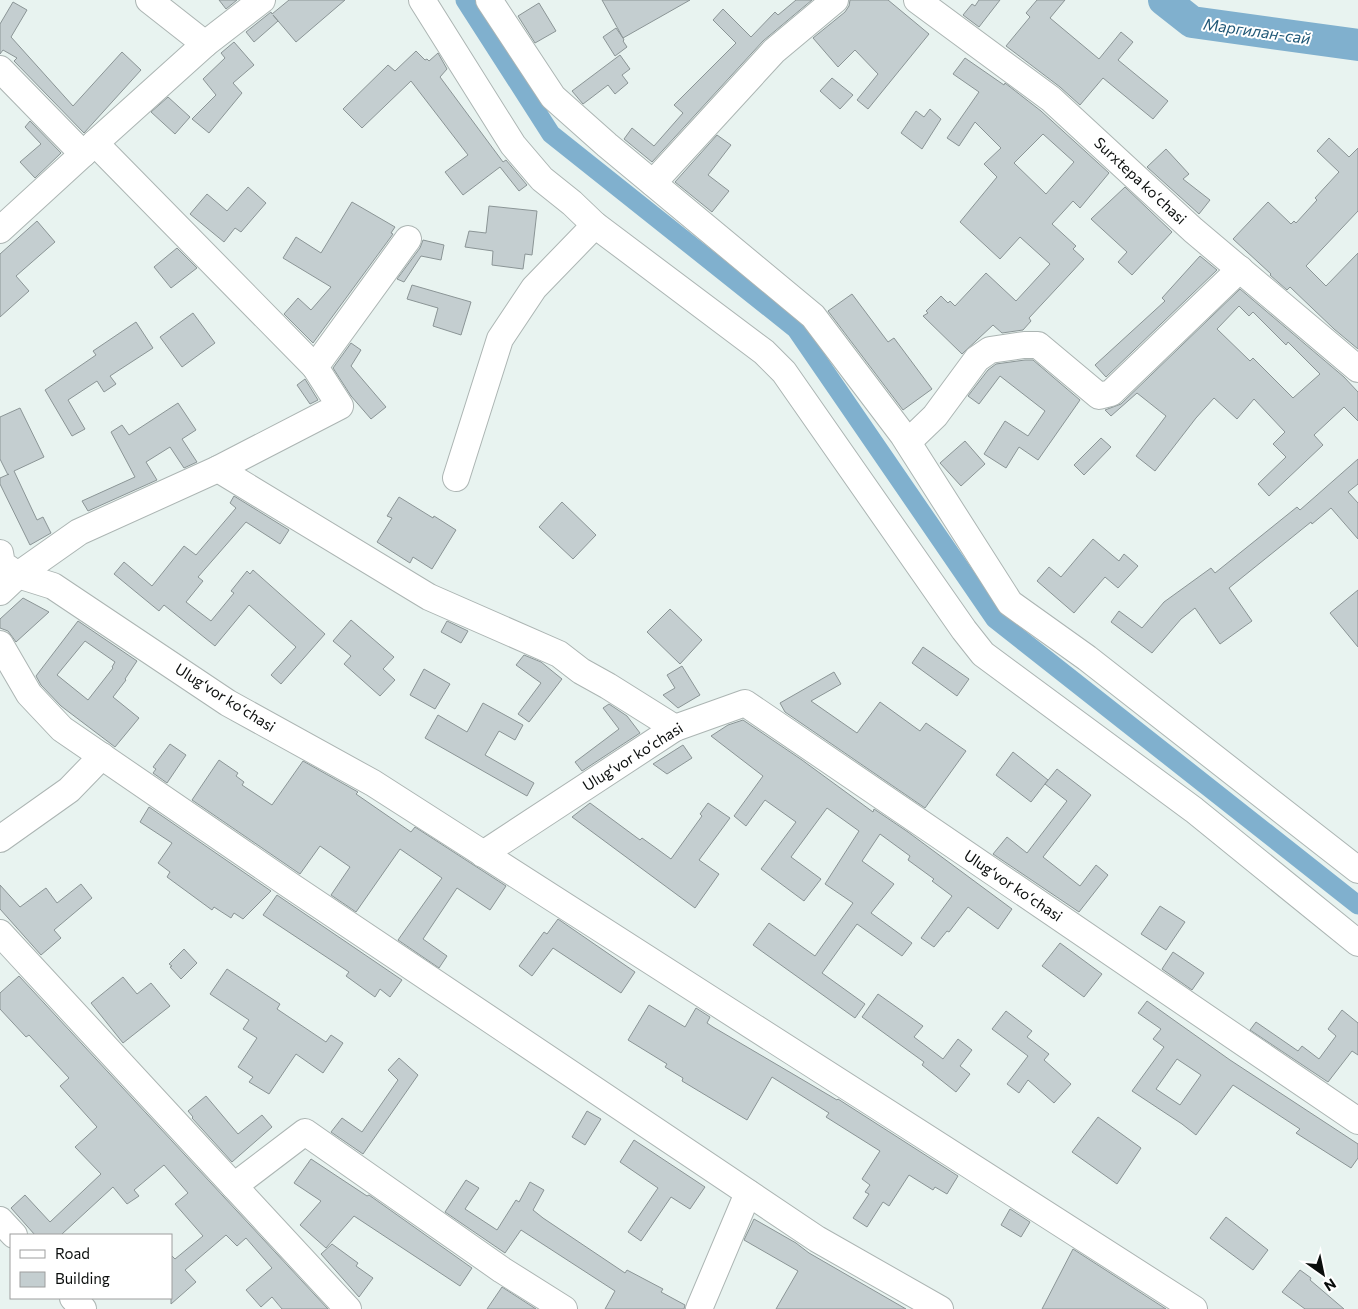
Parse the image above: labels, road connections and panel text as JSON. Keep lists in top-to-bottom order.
{
  "streets": {
    "street": ["Surxtepa koʻchasi", "Ulugʻvor koʻchasi"]
  },
  "water": ["Маргилан-сай"],
  "legend": ["Road", "Building"],
  "north": "bottom right"
}
